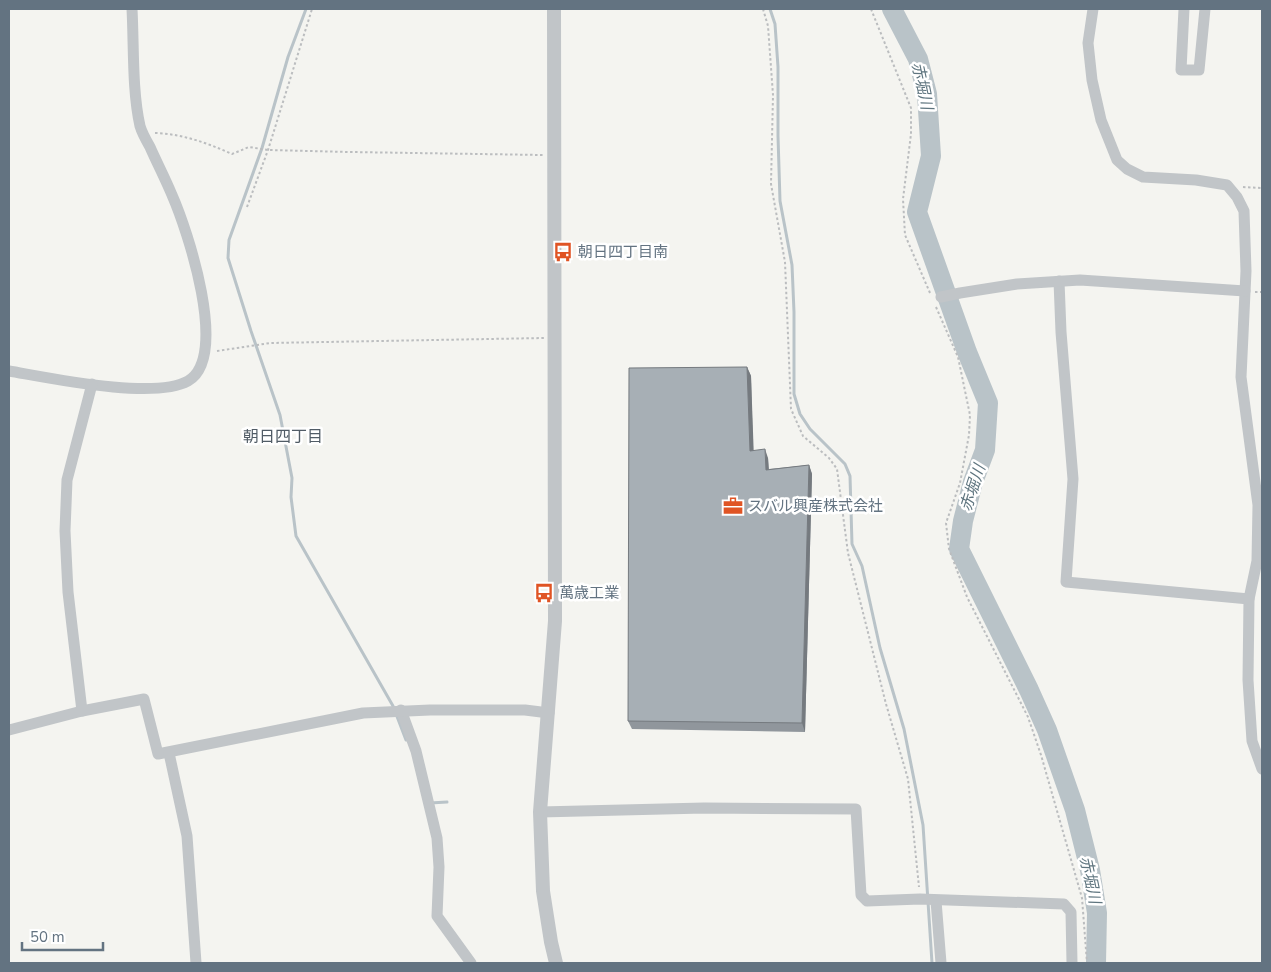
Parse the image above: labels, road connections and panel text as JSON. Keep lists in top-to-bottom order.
{
  "districts": ["朝日四丁目"],
  "water": ["赤堀川"],
  "places": {
    "bus stop": ["朝日四丁目南", "萬歳工業"],
    "office": ["スバル興産株式会社"]
  },
  "scale_bar": "50 m"
}
